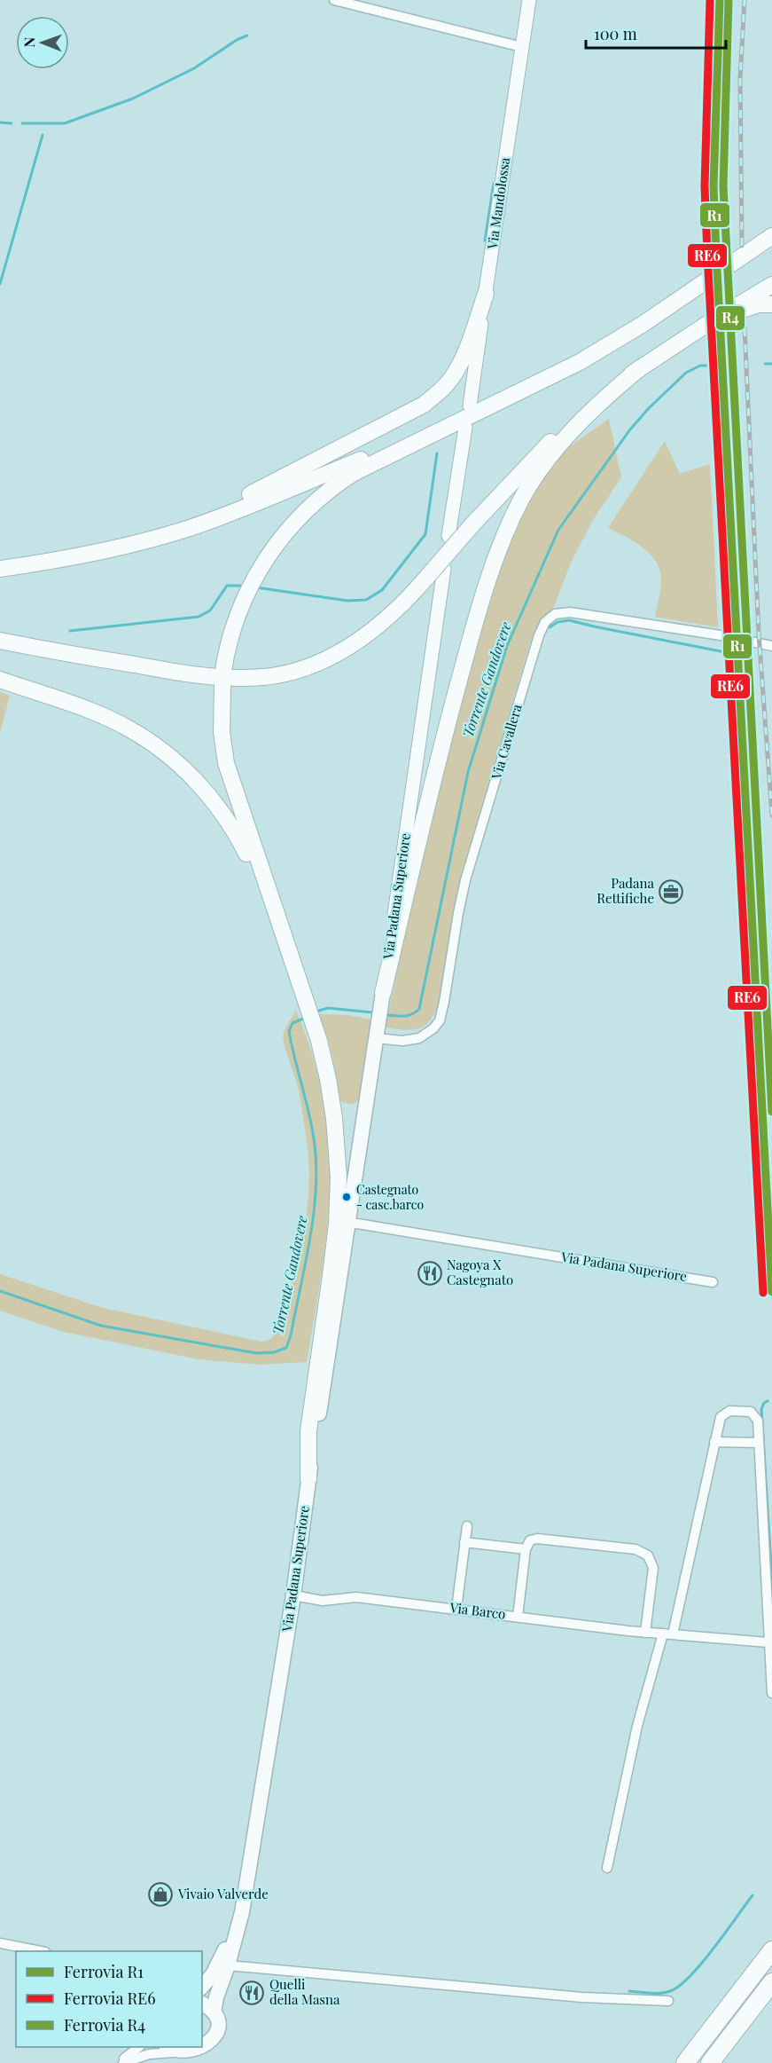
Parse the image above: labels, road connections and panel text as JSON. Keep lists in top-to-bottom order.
{
  "streets": {
    "main road": ["Via Mandolossa", "Via Padana Superiore"],
    "street": ["Via Cavallera", "Via Barco"]
  },
  "crossings": [
    ["Via Padana Superiore", "Via Barco"]
  ],
  "water": ["Torrente Gandovere"],
  "places": {
    "office": ["Padana Rettifiche"],
    "other": ["Castegnato - casc.barco"],
    "restaurant": ["Nagoya X Castegnato", "Quelli della Masna"],
    "shop": ["Vivaio Valverde"]
  },
  "lines": ["rail line R1", "rail line RE6", "rail line R4"],
  "legend": ["Ferrovia R1", "Ferrovia RE6", "Ferrovia R4"],
  "scale_bar": "100 m",
  "north": "left"
}
